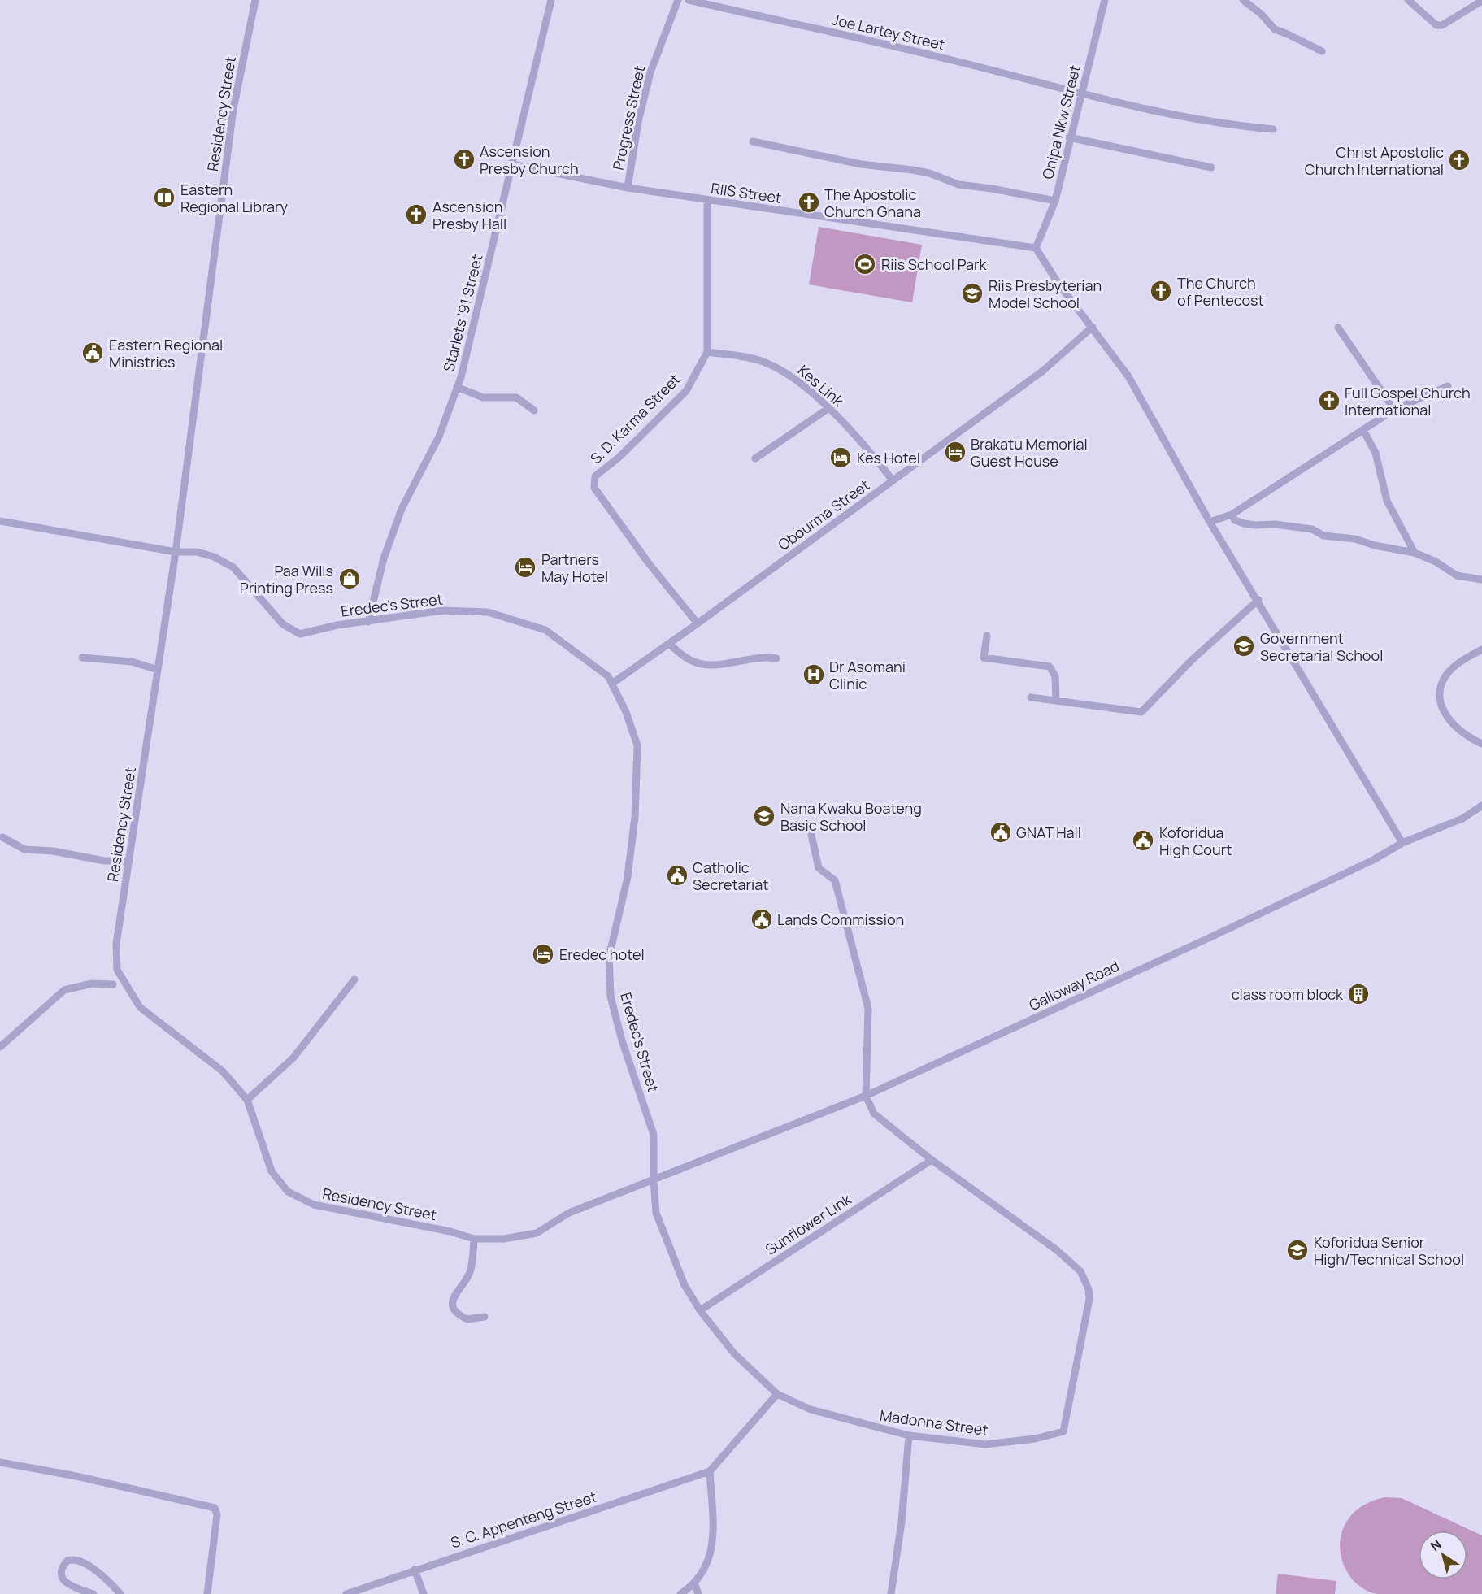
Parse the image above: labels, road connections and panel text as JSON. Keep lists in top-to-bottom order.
{
  "streets": {
    "street": [
      "Joe Lartey Street",
      "Residency Street",
      "Progress Street",
      "Onipa Nkw Street",
      "RIIS Street",
      "Starlets '91 Street",
      "Kes Link",
      "S. D. Karma Street",
      "Obourma Street",
      "Eredec's Street",
      "Galloway Road",
      "Sunflower Link",
      "Madonna Street",
      "S. C. Appenteng Street"
    ]
  },
  "crossings": [
    ["Joe Lartey Street", "Onipa Nkw Street"],
    ["Residency Street", "Eredec's Street"],
    ["Residency Street", "Galloway Road"],
    ["Residency Street", "Madonna Street"],
    ["Progress Street", "RIIS Street"],
    ["Onipa Nkw Street", "RIIS Street"],
    ["RIIS Street", "Starlets '91 Street"],
    ["RIIS Street", "S. D. Karma Street"],
    ["Starlets '91 Street", "Eredec's Street"],
    ["Kes Link", "S. D. Karma Street"],
    ["Kes Link", "Obourma Street"],
    ["S. D. Karma Street", "Obourma Street"],
    ["Obourma Street", "Eredec's Street"],
    ["Eredec's Street", "Madonna Street"],
    ["Sunflower Link", "Madonna Street"]
  ],
  "places": {
    "church": [
      "Ascension Presby Church",
      "Christ Apostolic Church International",
      "The Apostolic Church Ghana",
      "Ascension Presby Hall",
      "The Church of Pentecost",
      "Full Gospel Church International"
    ],
    "library": ["Eastern Regional Library"],
    "sports": ["Riis School Park"],
    "school or university": [
      "Riis Presbyterian Model School",
      "Government Secretarial School",
      "Nana Kwaku Boateng Basic School",
      "Koforidua Senior High/Technical School"
    ],
    "public building": [
      "Eastern Regional Ministries",
      "GNAT Hall",
      "Koforidua High Court",
      "Catholic Secretariat",
      "Lands Commission"
    ],
    "hotel": [
      "Brakatu Memorial Guest House",
      "Kes Hotel",
      "Partners May Hotel",
      "Eredec hotel"
    ],
    "shop": ["Paa Wills Printing Press"],
    "hospital": ["Dr Asomani Clinic"],
    "building": ["class room block"]
  },
  "north": "top left"
}
